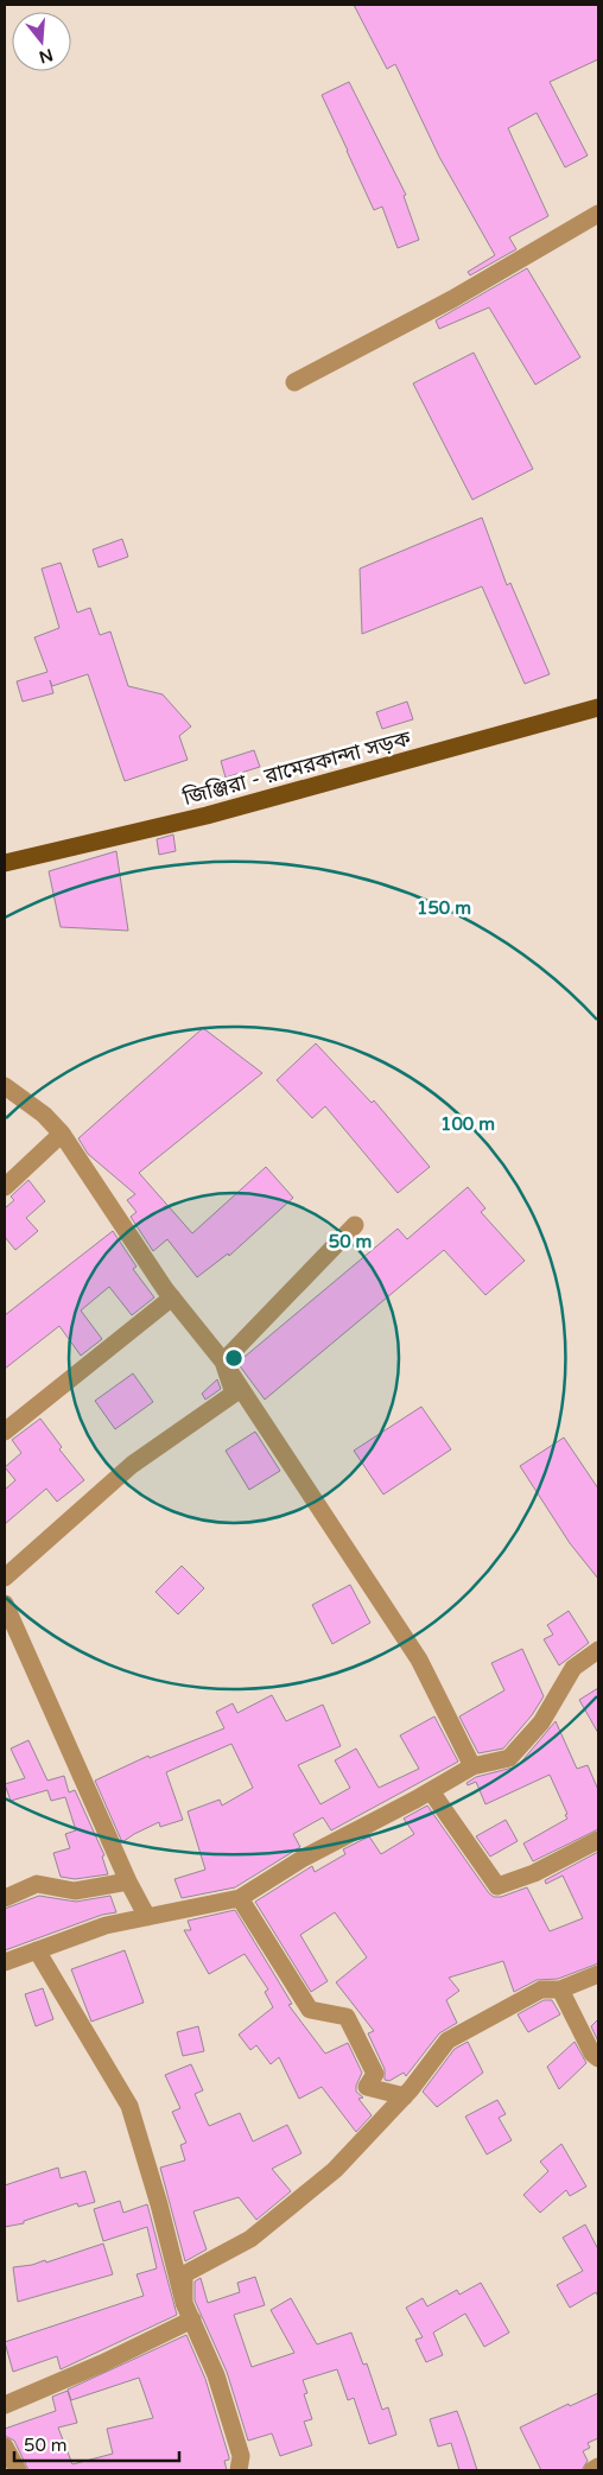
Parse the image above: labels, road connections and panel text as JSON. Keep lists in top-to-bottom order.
{
  "streets": {
    "main road": ["জিঞ্জিরা - রামেরকান্দা সড়ক"]
  },
  "scale_bar": "50 m",
  "north": "bottom",
  "rings": ["150 m", "100 m", "50 m"]
}
